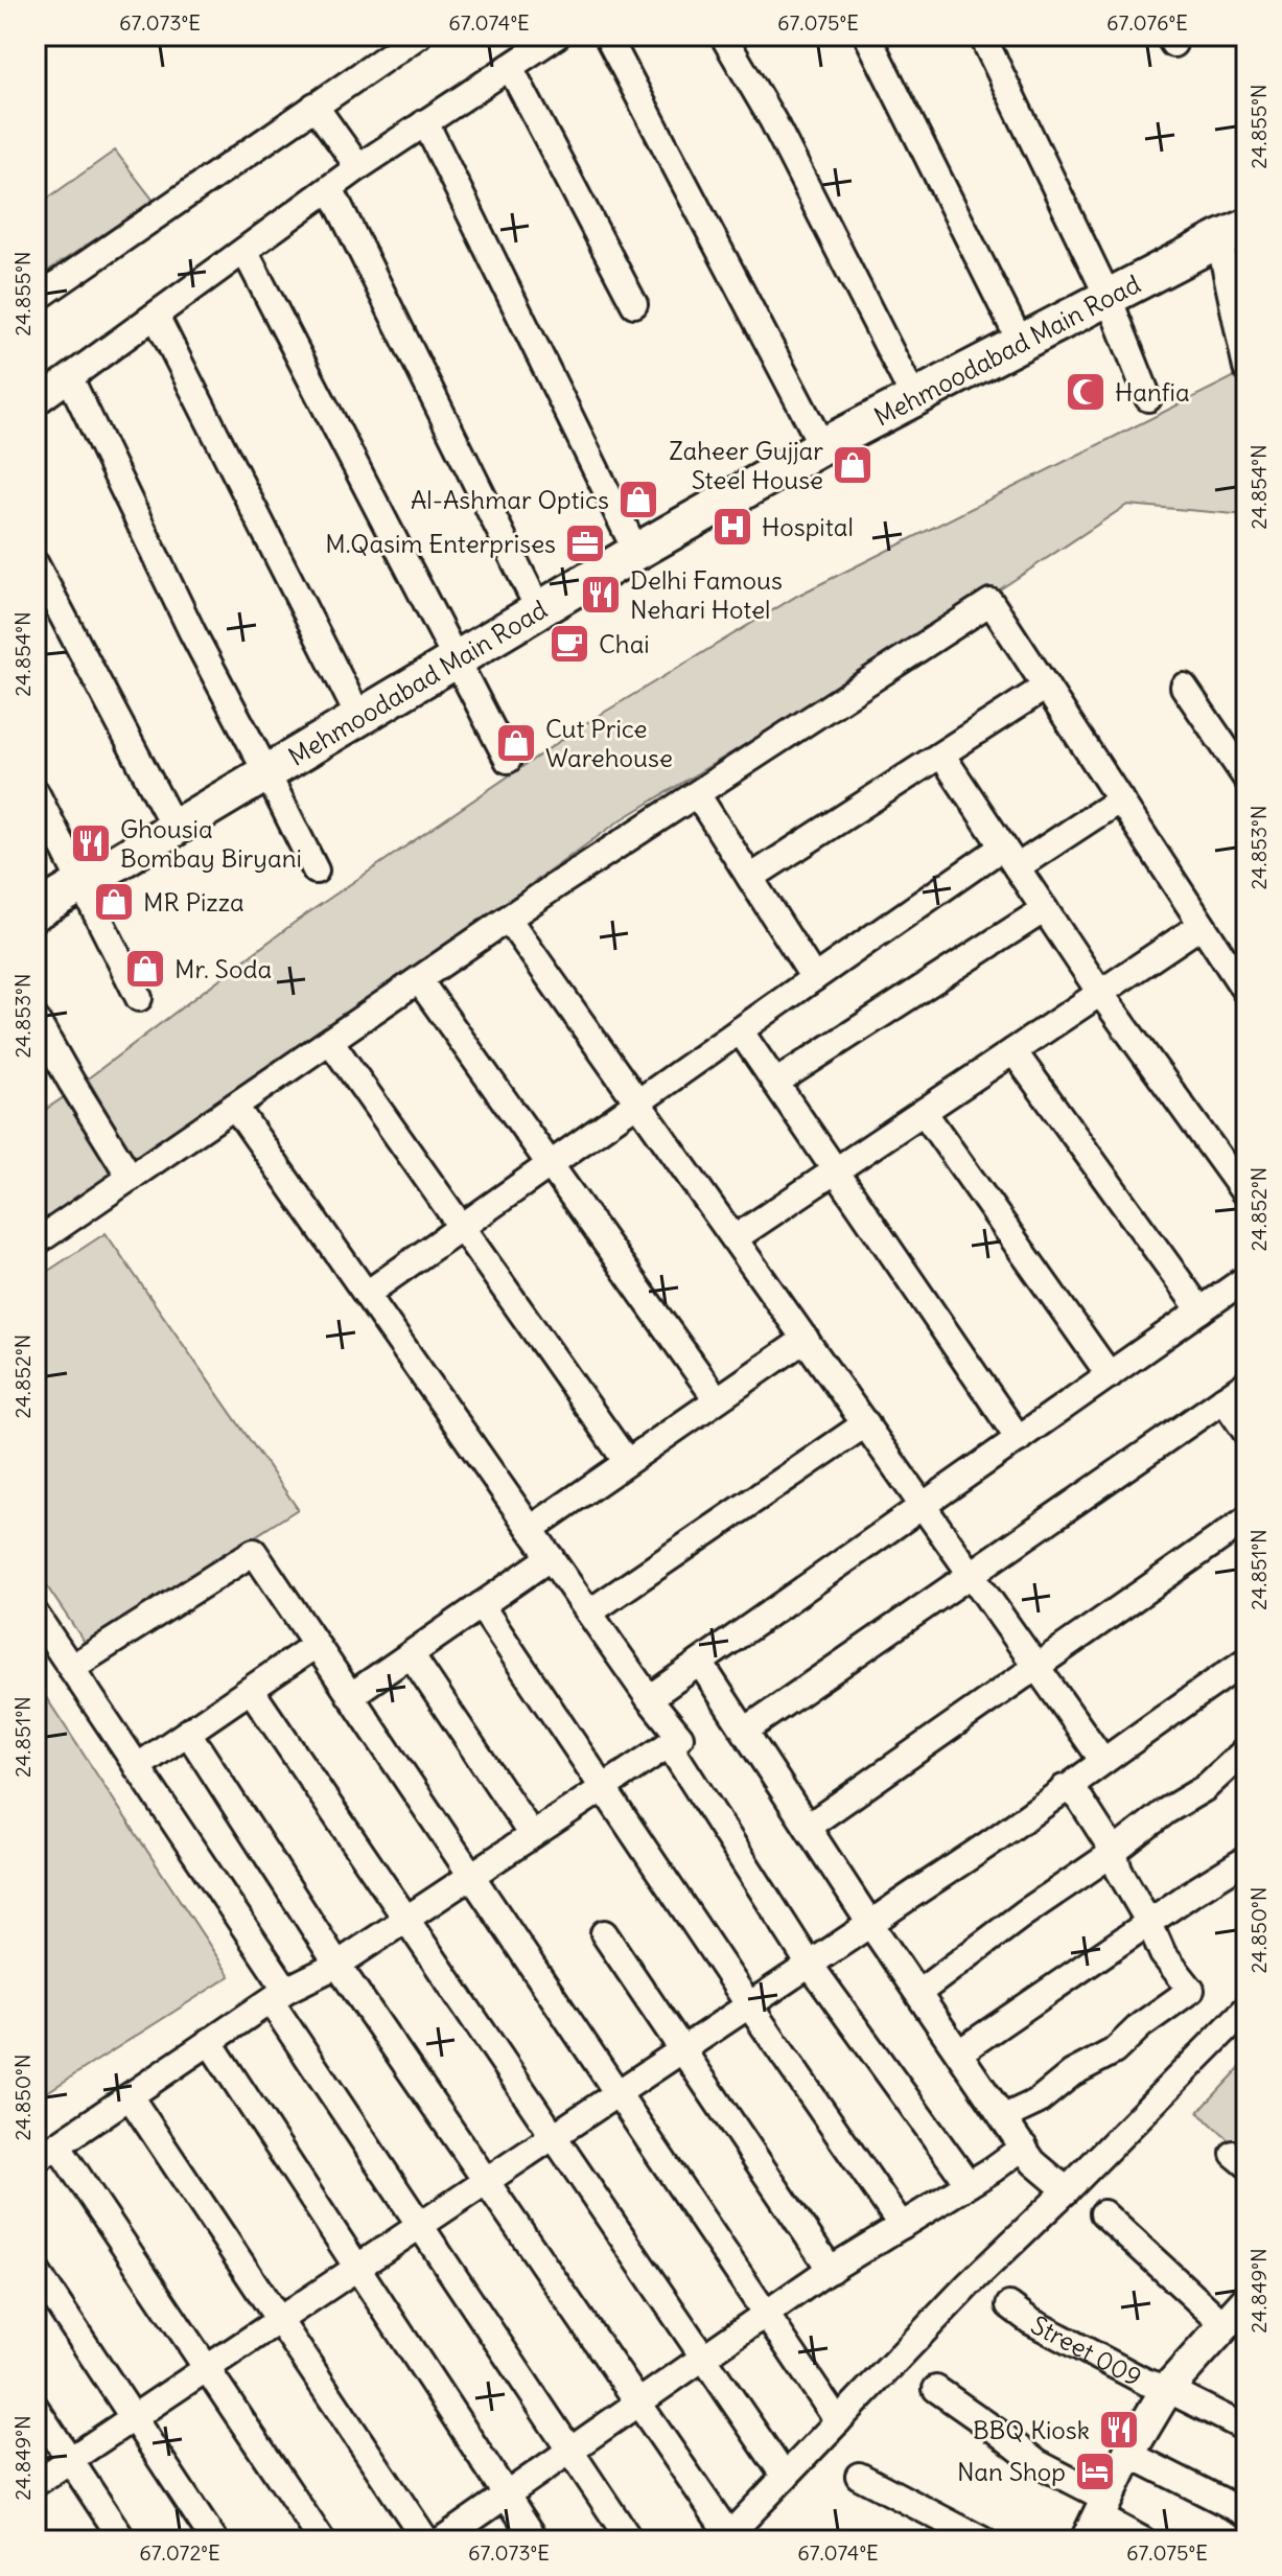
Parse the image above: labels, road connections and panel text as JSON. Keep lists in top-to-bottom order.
{
  "streets": {
    "main road": ["Mehmoodabad Main Road"],
    "street": ["Street 009"]
  },
  "places": {
    "mosque": ["Hanfia"],
    "shop": [
      "Zaheer Gujjar Steel House",
      "Al-Ashmar Optics",
      "Cut Price Warehouse",
      "MR Pizza",
      "Mr. Soda"
    ],
    "hospital": ["Hospital"],
    "office": ["M.Qasim Enterprises"],
    "restaurant": ["Delhi Famous Nehari Hotel", "Ghousia Bombay Biryani", "BBQ Kiosk"],
    "cafe": ["Chai"],
    "hotel": ["Nan Shop"]
  },
  "coordinates": [
    "67.073°E",
    "67.074°E",
    "67.075°E",
    "67.076°E",
    "24.855°N",
    "24.854°N",
    "24.853°N",
    "24.852°N",
    "24.851°N",
    "24.850°N",
    "24.849°N",
    "67.072°E"
  ]
}
